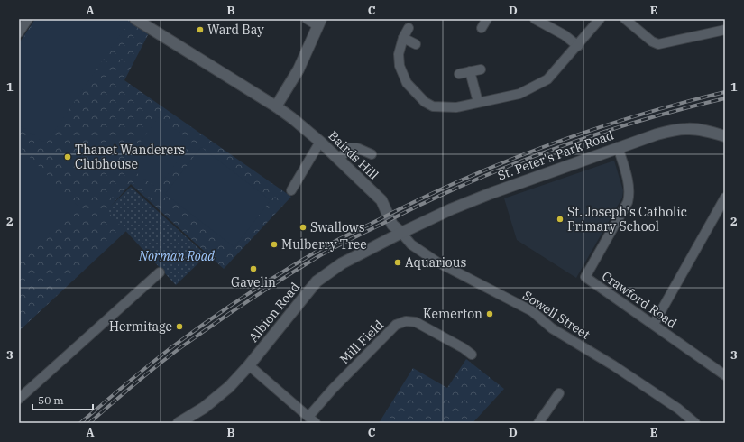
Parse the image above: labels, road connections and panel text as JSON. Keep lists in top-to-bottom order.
{
  "streets": {
    "main road": ["Bairds Hill", "St. Peter's Park Road", "Albion Road"],
    "street": ["Crawford Road", "Sowell Street", "Mill Field"]
  },
  "crossings": [
    ["Bairds Hill", "St. Peter's Park Road"],
    ["Bairds Hill", "Albion Road"],
    ["Bairds Hill", "Sowell Street"],
    ["St. Peter's Park Road", "Crawford Road"],
    ["St. Peter's Park Road", "Albion Road"],
    ["St. Peter's Park Road", "Sowell Street"],
    ["Albion Road", "Sowell Street"]
  ],
  "parks": ["Norman Road"],
  "places": [
    "Ward Bay",
    "Thanet Wanderers Clubhouse",
    "St. Joseph's Catholic Primary School",
    "Swallows",
    "Mulberry Tree",
    "Aquarious",
    "Gavelin",
    "Kemerton",
    "Hermitage"
  ],
  "scale_bar": "50 m",
  "grid": {
    "columns": [
      "A",
      "B",
      "C",
      "D",
      "E"
    ],
    "rows": ["1", "2", "3"]
  }
}
